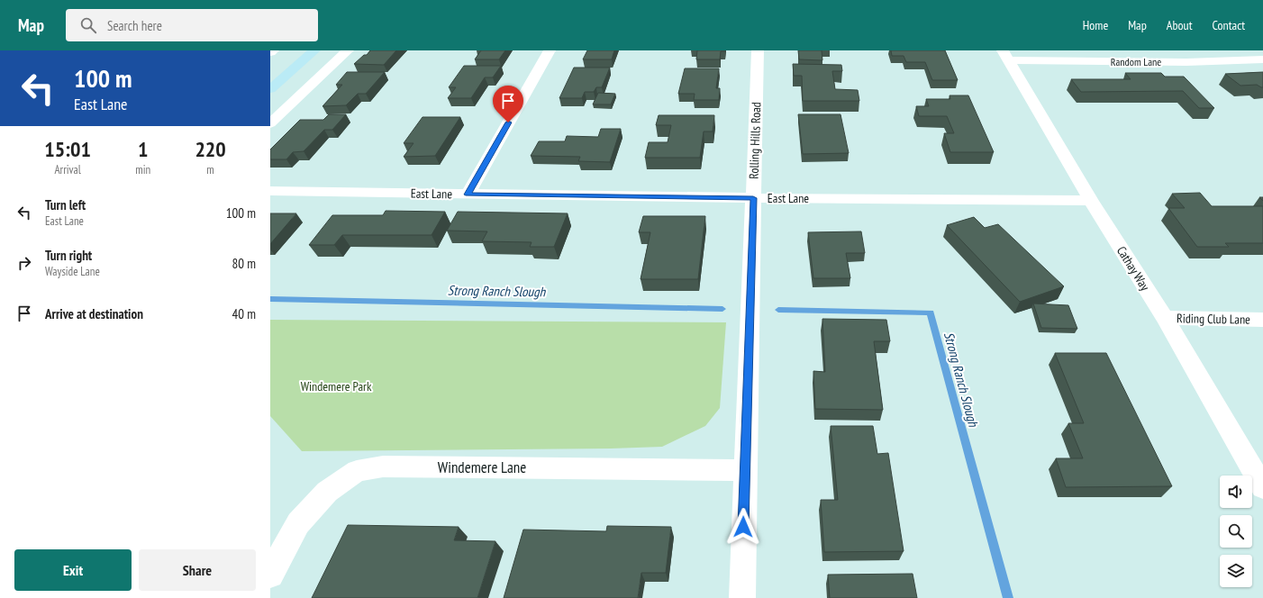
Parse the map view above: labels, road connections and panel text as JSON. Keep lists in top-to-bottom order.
{
  "streets": {
    "street": [
      "Random Lane",
      "Rolling Hills Road",
      "East Lane",
      "Cathay Way",
      "Riding Club Lane",
      "Windemere Lane"
    ]
  },
  "crossings": [
    ["Random Lane", "Cathay Way"],
    ["Rolling Hills Road", "East Lane"],
    ["Rolling Hills Road", "Windemere Lane"],
    ["East Lane", "Cathay Way"],
    ["Cathay Way", "Riding Club Lane"]
  ],
  "water": ["Strong Ranch Slough"],
  "parks": ["Windemere Park"],
  "page": {
    "header": "Map",
    "search": "Search here",
    "nav": [
      "Home",
      "Map",
      "About",
      "Contact"
    ],
    "turn": ["100 m", "East Lane"],
    "eta": [
      "15:01",
      "Arrival",
      "1",
      "min",
      "220",
      "m"
    ],
    "list": [
      {
        "name": "Turn left",
        "note": "East Lane",
        "value": "100 m"
      },
      {
        "name": "Turn right",
        "note": "Wayside Lane",
        "value": "80 m"
      },
      {
        "name": "Arrive at destination",
        "value": "40 m"
      }
    ],
    "buttons": ["Exit", "Share"]
  }
}
